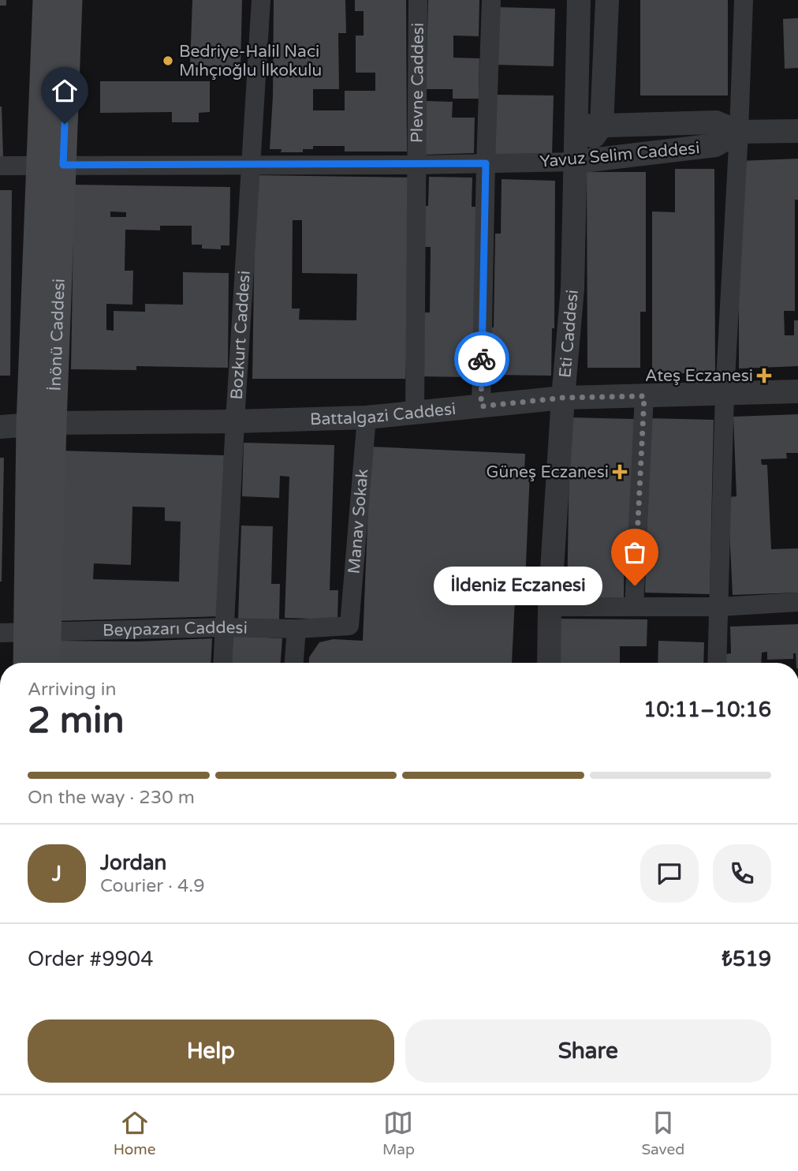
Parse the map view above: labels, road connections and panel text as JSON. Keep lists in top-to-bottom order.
{
  "streets": {
    "main road": ["İnönü Caddesi"],
    "street": [
      "Plevne Caddesi",
      "Yavuz Selim Caddesi",
      "Eti Caddesi",
      "Bozkurt Caddesi",
      "Battalgazi Caddesi",
      "Manav Sokak",
      "Beypazarı Caddesi"
    ]
  },
  "crossings": [
    ["Plevne Caddesi", "Yavuz Selim Caddesi"],
    ["Plevne Caddesi", "Battalgazi Caddesi"],
    ["Yavuz Selim Caddesi", "Eti Caddesi"],
    ["Yavuz Selim Caddesi", "İnönü Caddesi"],
    ["Yavuz Selim Caddesi", "Bozkurt Caddesi"],
    ["Eti Caddesi", "Battalgazi Caddesi"],
    ["İnönü Caddesi", "Battalgazi Caddesi"],
    ["İnönü Caddesi", "Beypazarı Caddesi"],
    ["Bozkurt Caddesi", "Battalgazi Caddesi"],
    ["Bozkurt Caddesi", "Beypazarı Caddesi"],
    ["Battalgazi Caddesi", "Manav Sokak"],
    ["Manav Sokak", "Beypazarı Caddesi"]
  ],
  "places": {
    "other": ["Bedriye-Halil Naci Mıhçıoğlu İlkokulu", "İldeniz Eczanesi"],
    "health": ["Ateş Eczanesi", "Güneş Eczanesi"]
  },
  "page": {
    "bubble": "İldeniz Eczanesi",
    "heading": ["2 min", "Arriving in", "10:11–10:16"],
    "panel": [
      "Jordan",
      "Courier · 4.9",
      "Order #9904",
      "₺519"
    ],
    "bar": "On the way · 230 m",
    "round": "J",
    "buttons": ["Help", "Share"],
    "tabs": ["Home", "Map", "Saved"]
  }
}
